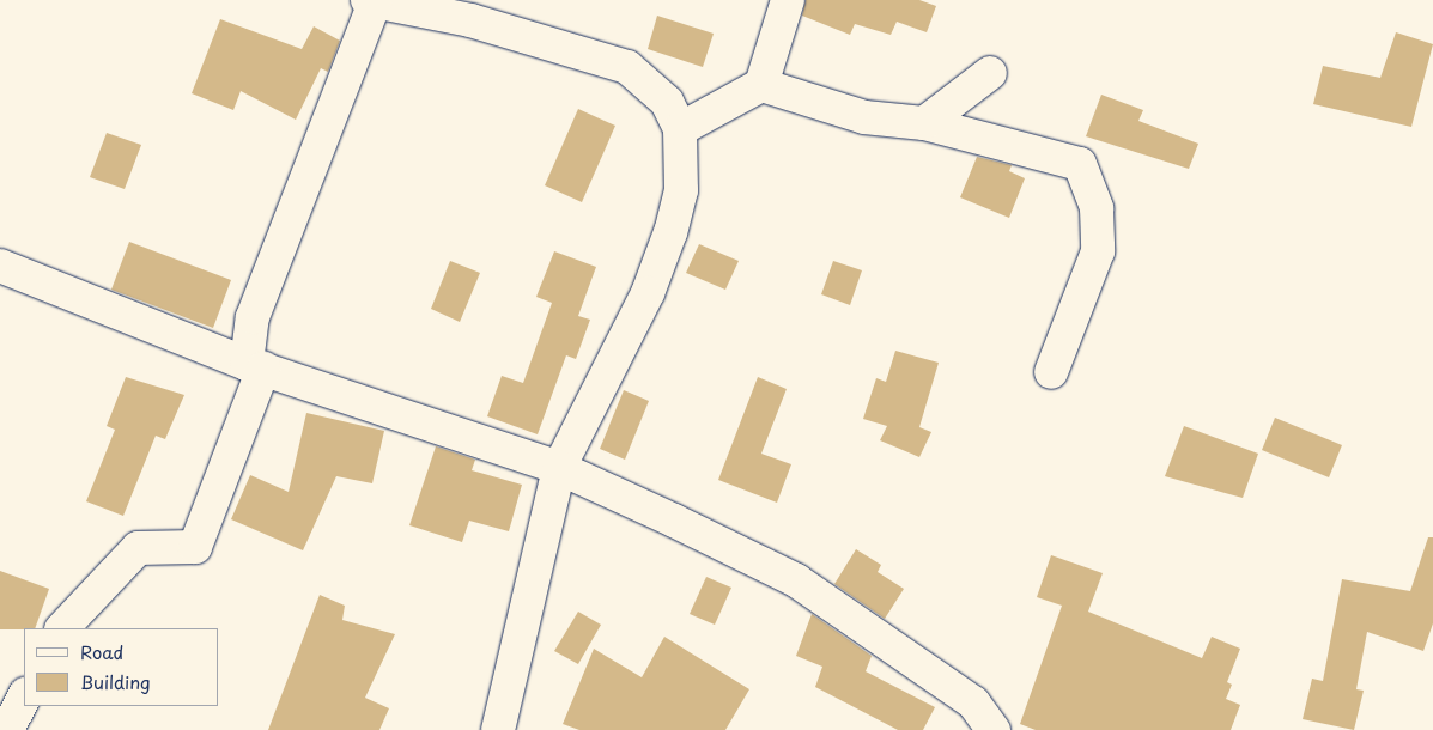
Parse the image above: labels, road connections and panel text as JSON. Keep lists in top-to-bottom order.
{
  "legend": ["Road", "Building"]
}
